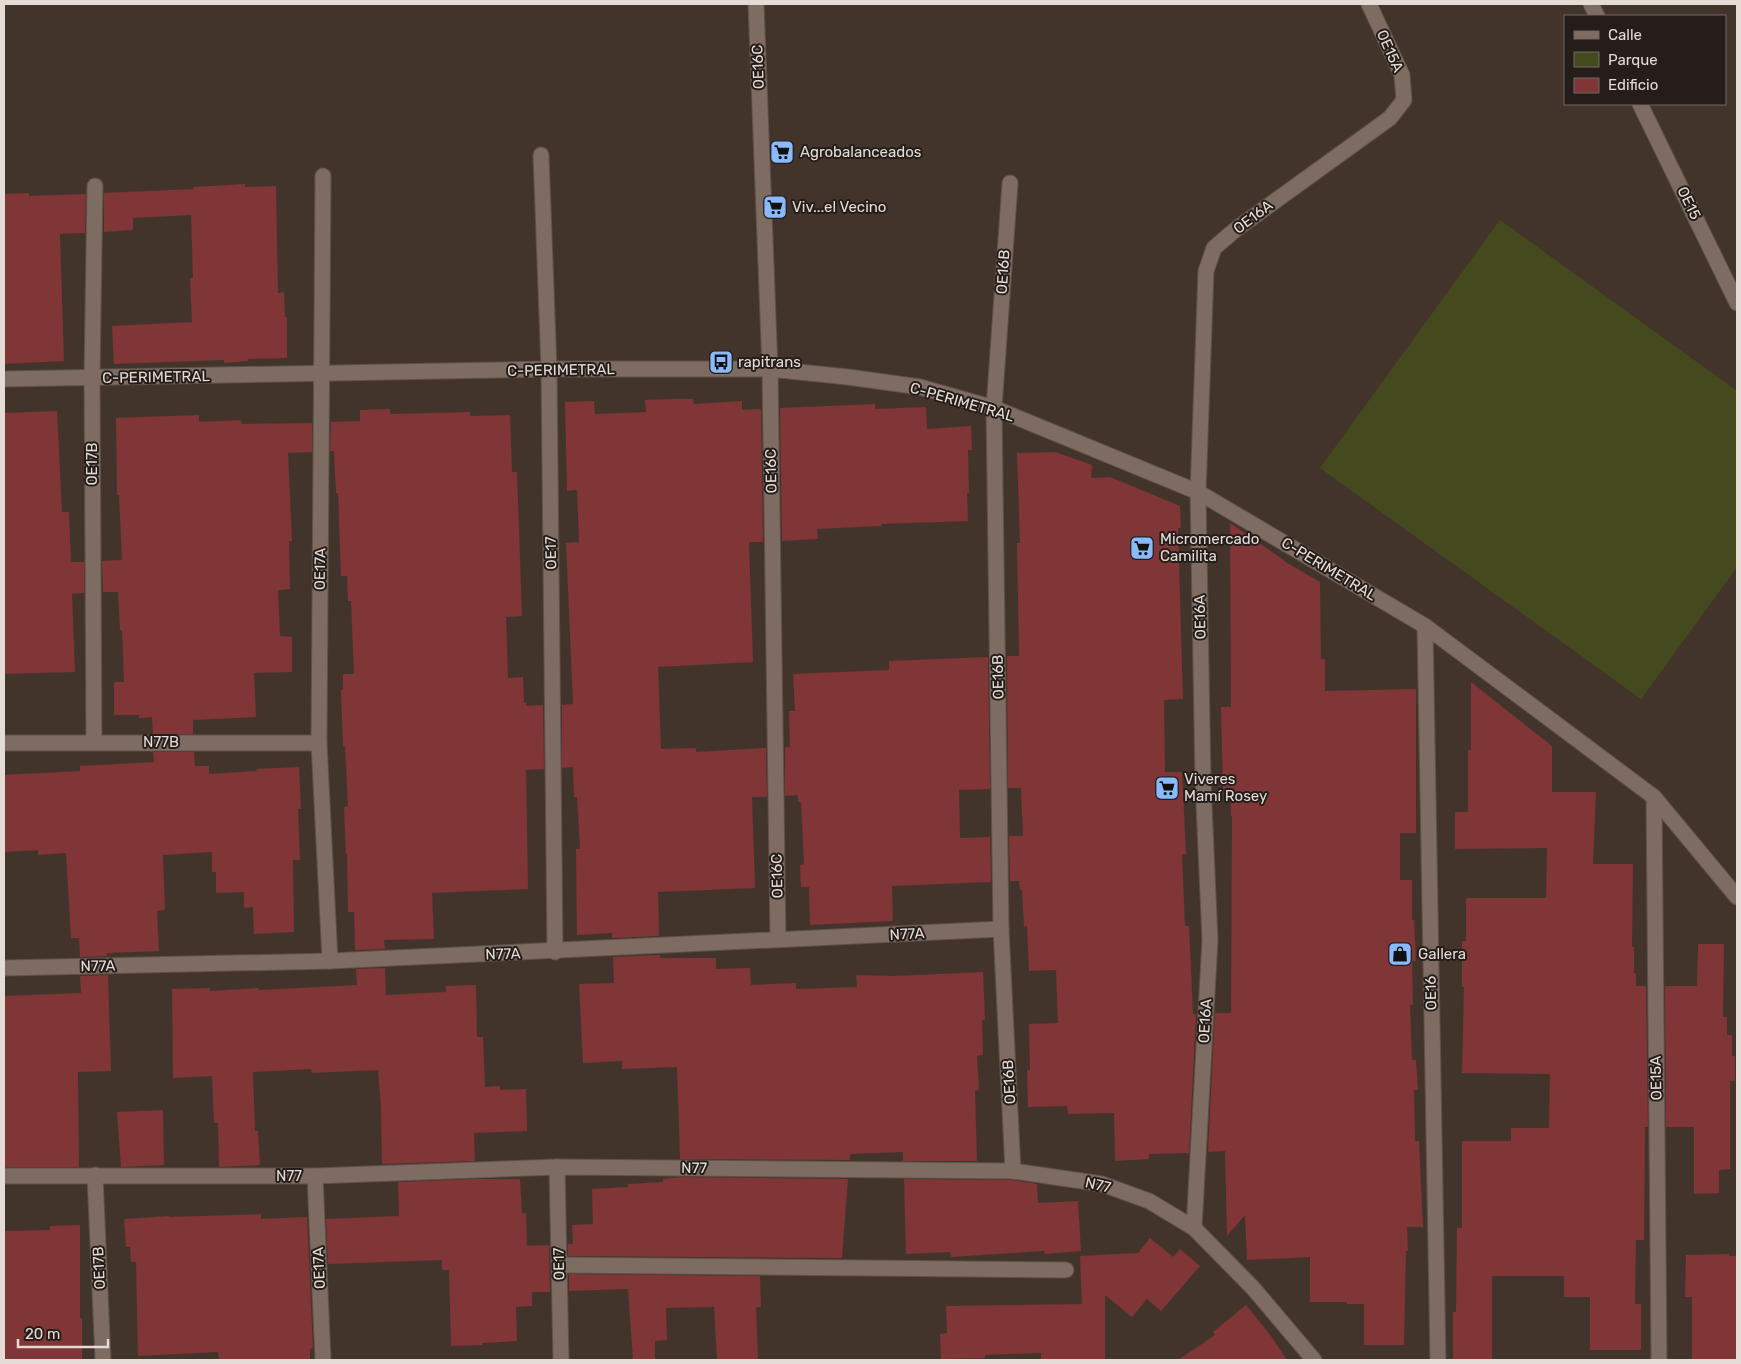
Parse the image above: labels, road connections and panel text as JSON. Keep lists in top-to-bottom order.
{
  "streets": {
    "street": [
      "OE15A",
      "OE16C",
      "OE15",
      "OE16A",
      "OE16B",
      "C-PERIMETRAL",
      "OE17B",
      "OE17",
      "OE17A",
      "N77B",
      "N77A",
      "OE16",
      "N77",
      "0E17",
      "0E17A"
    ]
  },
  "crossings": [
    ["OE15A", "OE16A"],
    ["OE15A", "C-PERIMETRAL"],
    ["OE16C", "C-PERIMETRAL"],
    ["OE16C", "N77A"],
    ["OE16A", "C-PERIMETRAL"],
    ["OE16A", "N77"],
    ["OE16B", "C-PERIMETRAL"],
    ["OE16B", "N77A"],
    ["OE16B", "N77"],
    ["C-PERIMETRAL", "OE17B"],
    ["C-PERIMETRAL", "OE17"],
    ["C-PERIMETRAL", "OE17A"],
    ["C-PERIMETRAL", "OE16"],
    ["OE17B", "N77B"],
    ["OE17B", "N77"],
    ["OE17", "N77A"],
    ["OE17A", "N77B"],
    ["OE17A", "N77A"],
    ["N77", "0E17"],
    ["N77", "0E17A"]
  ],
  "places": {
    "supermarket": [
      "Agrobalanceados",
      "Viv...el Vecino",
      "Micromercado Camilita",
      "Viveres Mamí Rosey"
    ],
    "bus stop": ["rapitrans"],
    "shop": ["Gallera"]
  },
  "legend": ["Calle", "Parque", "Edificio"],
  "scale_bar": "20 m"
}
